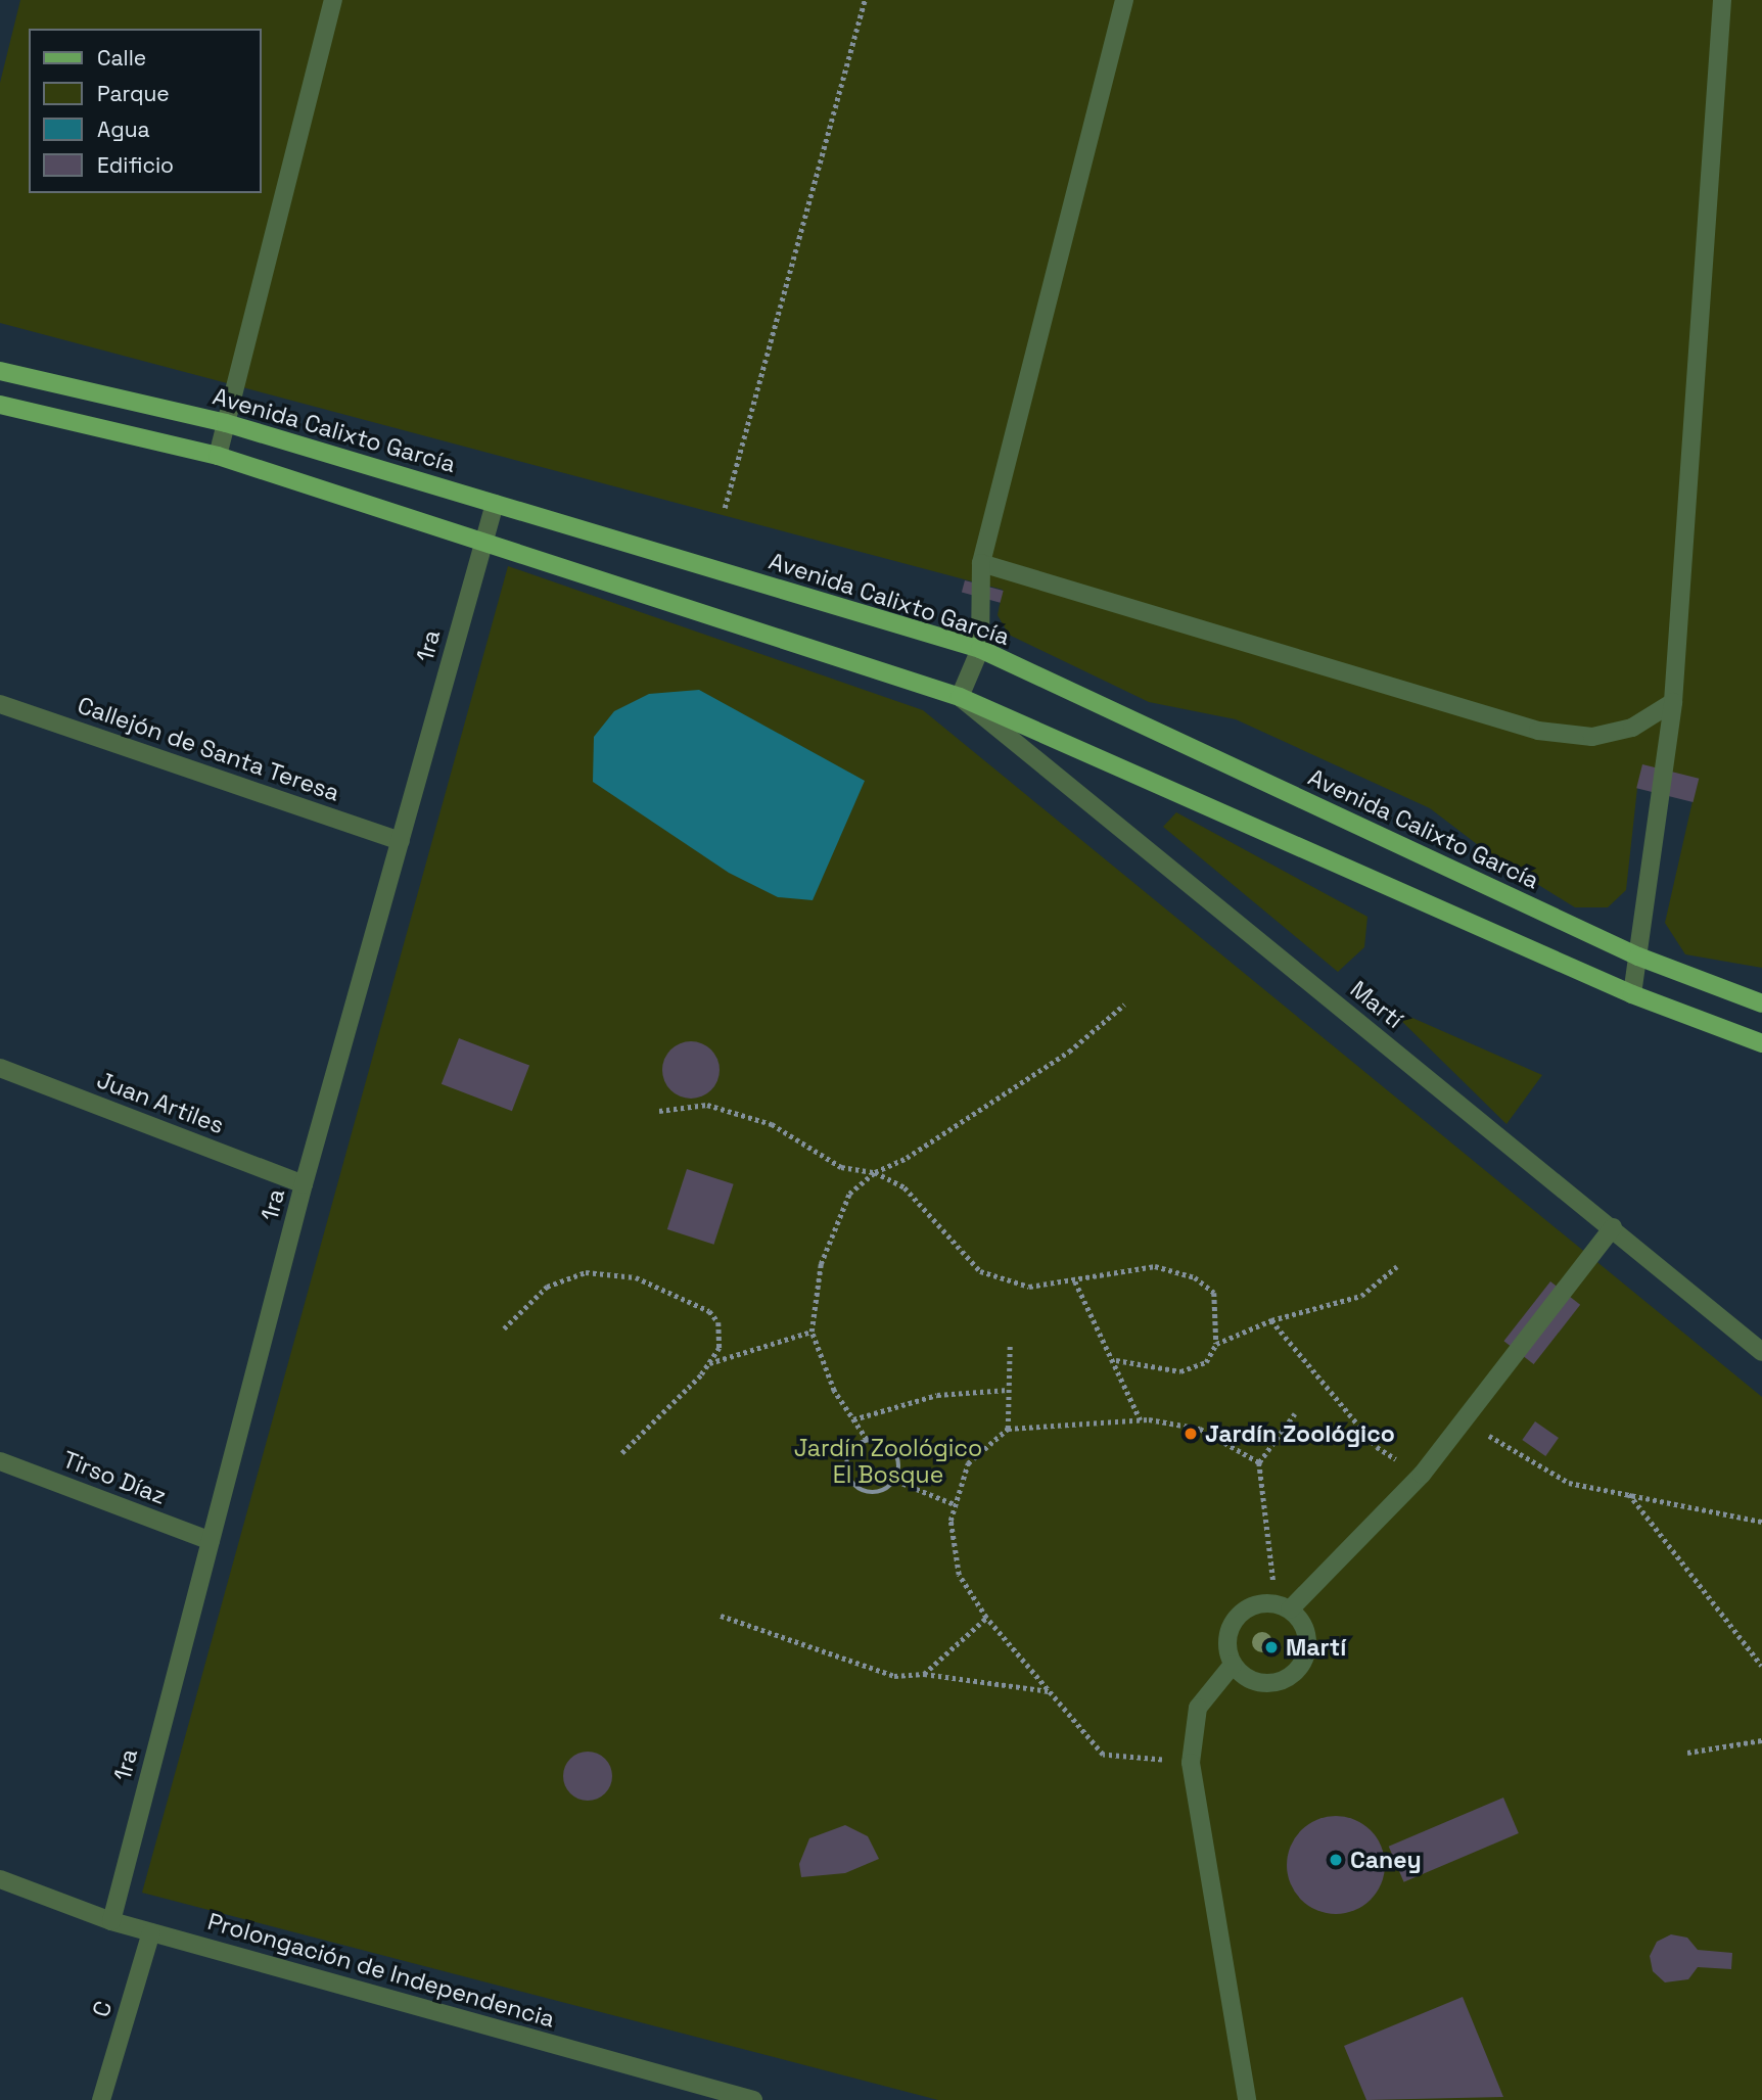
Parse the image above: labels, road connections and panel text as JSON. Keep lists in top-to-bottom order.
{
  "streets": {
    "main road": ["Avenida Calixto García"],
    "street": [
      "1ra",
      "Callejón de Santa Teresa",
      "Martí",
      "Juan Artiles",
      "Tirso Díaz",
      "Prolongación de Independencia",
      "C"
    ]
  },
  "crossings": [
    ["Avenida Calixto García", "1ra"],
    ["1ra", "Callejón de Santa Teresa"],
    ["1ra", "Juan Artiles"],
    ["1ra", "Tirso Díaz"],
    ["1ra", "Prolongación de Independencia"],
    ["Prolongación de Independencia", "C"]
  ],
  "parks": ["Jardín Zoológico El Bosque"],
  "places": ["Jardín Zoológico", "Martí", "Caney"],
  "legend": [
    "Calle",
    "Parque",
    "Agua",
    "Edificio"
  ]
}
